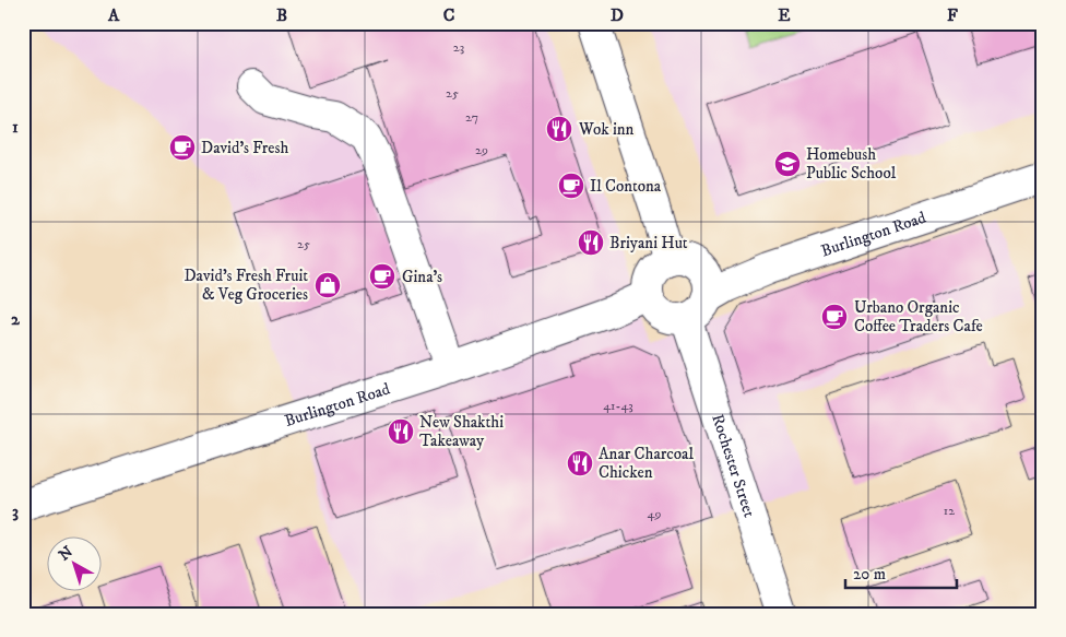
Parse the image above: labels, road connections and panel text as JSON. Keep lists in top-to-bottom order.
{
  "streets": {
    "street": ["Burlington Road", "Rochester Street"]
  },
  "crossings": [
    ["Burlington Road", "Rochester Street"]
  ],
  "places": {
    "restaurant": [
      "Wok inn",
      "Briyani Hut",
      "New Shakthi Takeaway",
      "Anar Charcoal Chicken"
    ],
    "cafe": [
      "David's Fresh",
      "Il Contona",
      "Gina's",
      "Urbano Organic Coffee Traders Cafe"
    ],
    "school or university": ["Homebush Public School"],
    "shop": ["David's Fresh Fruit & Veg Groceries"]
  },
  "house_numbers": [
    "23",
    "25",
    "27",
    "29",
    "25",
    "41-43",
    "12",
    "49"
  ],
  "scale_bar": "20 m",
  "north": "top left",
  "grid": {
    "columns": [
      "A",
      "B",
      "C",
      "D",
      "E",
      "F"
    ],
    "rows": ["1", "2", "3"]
  }
}
